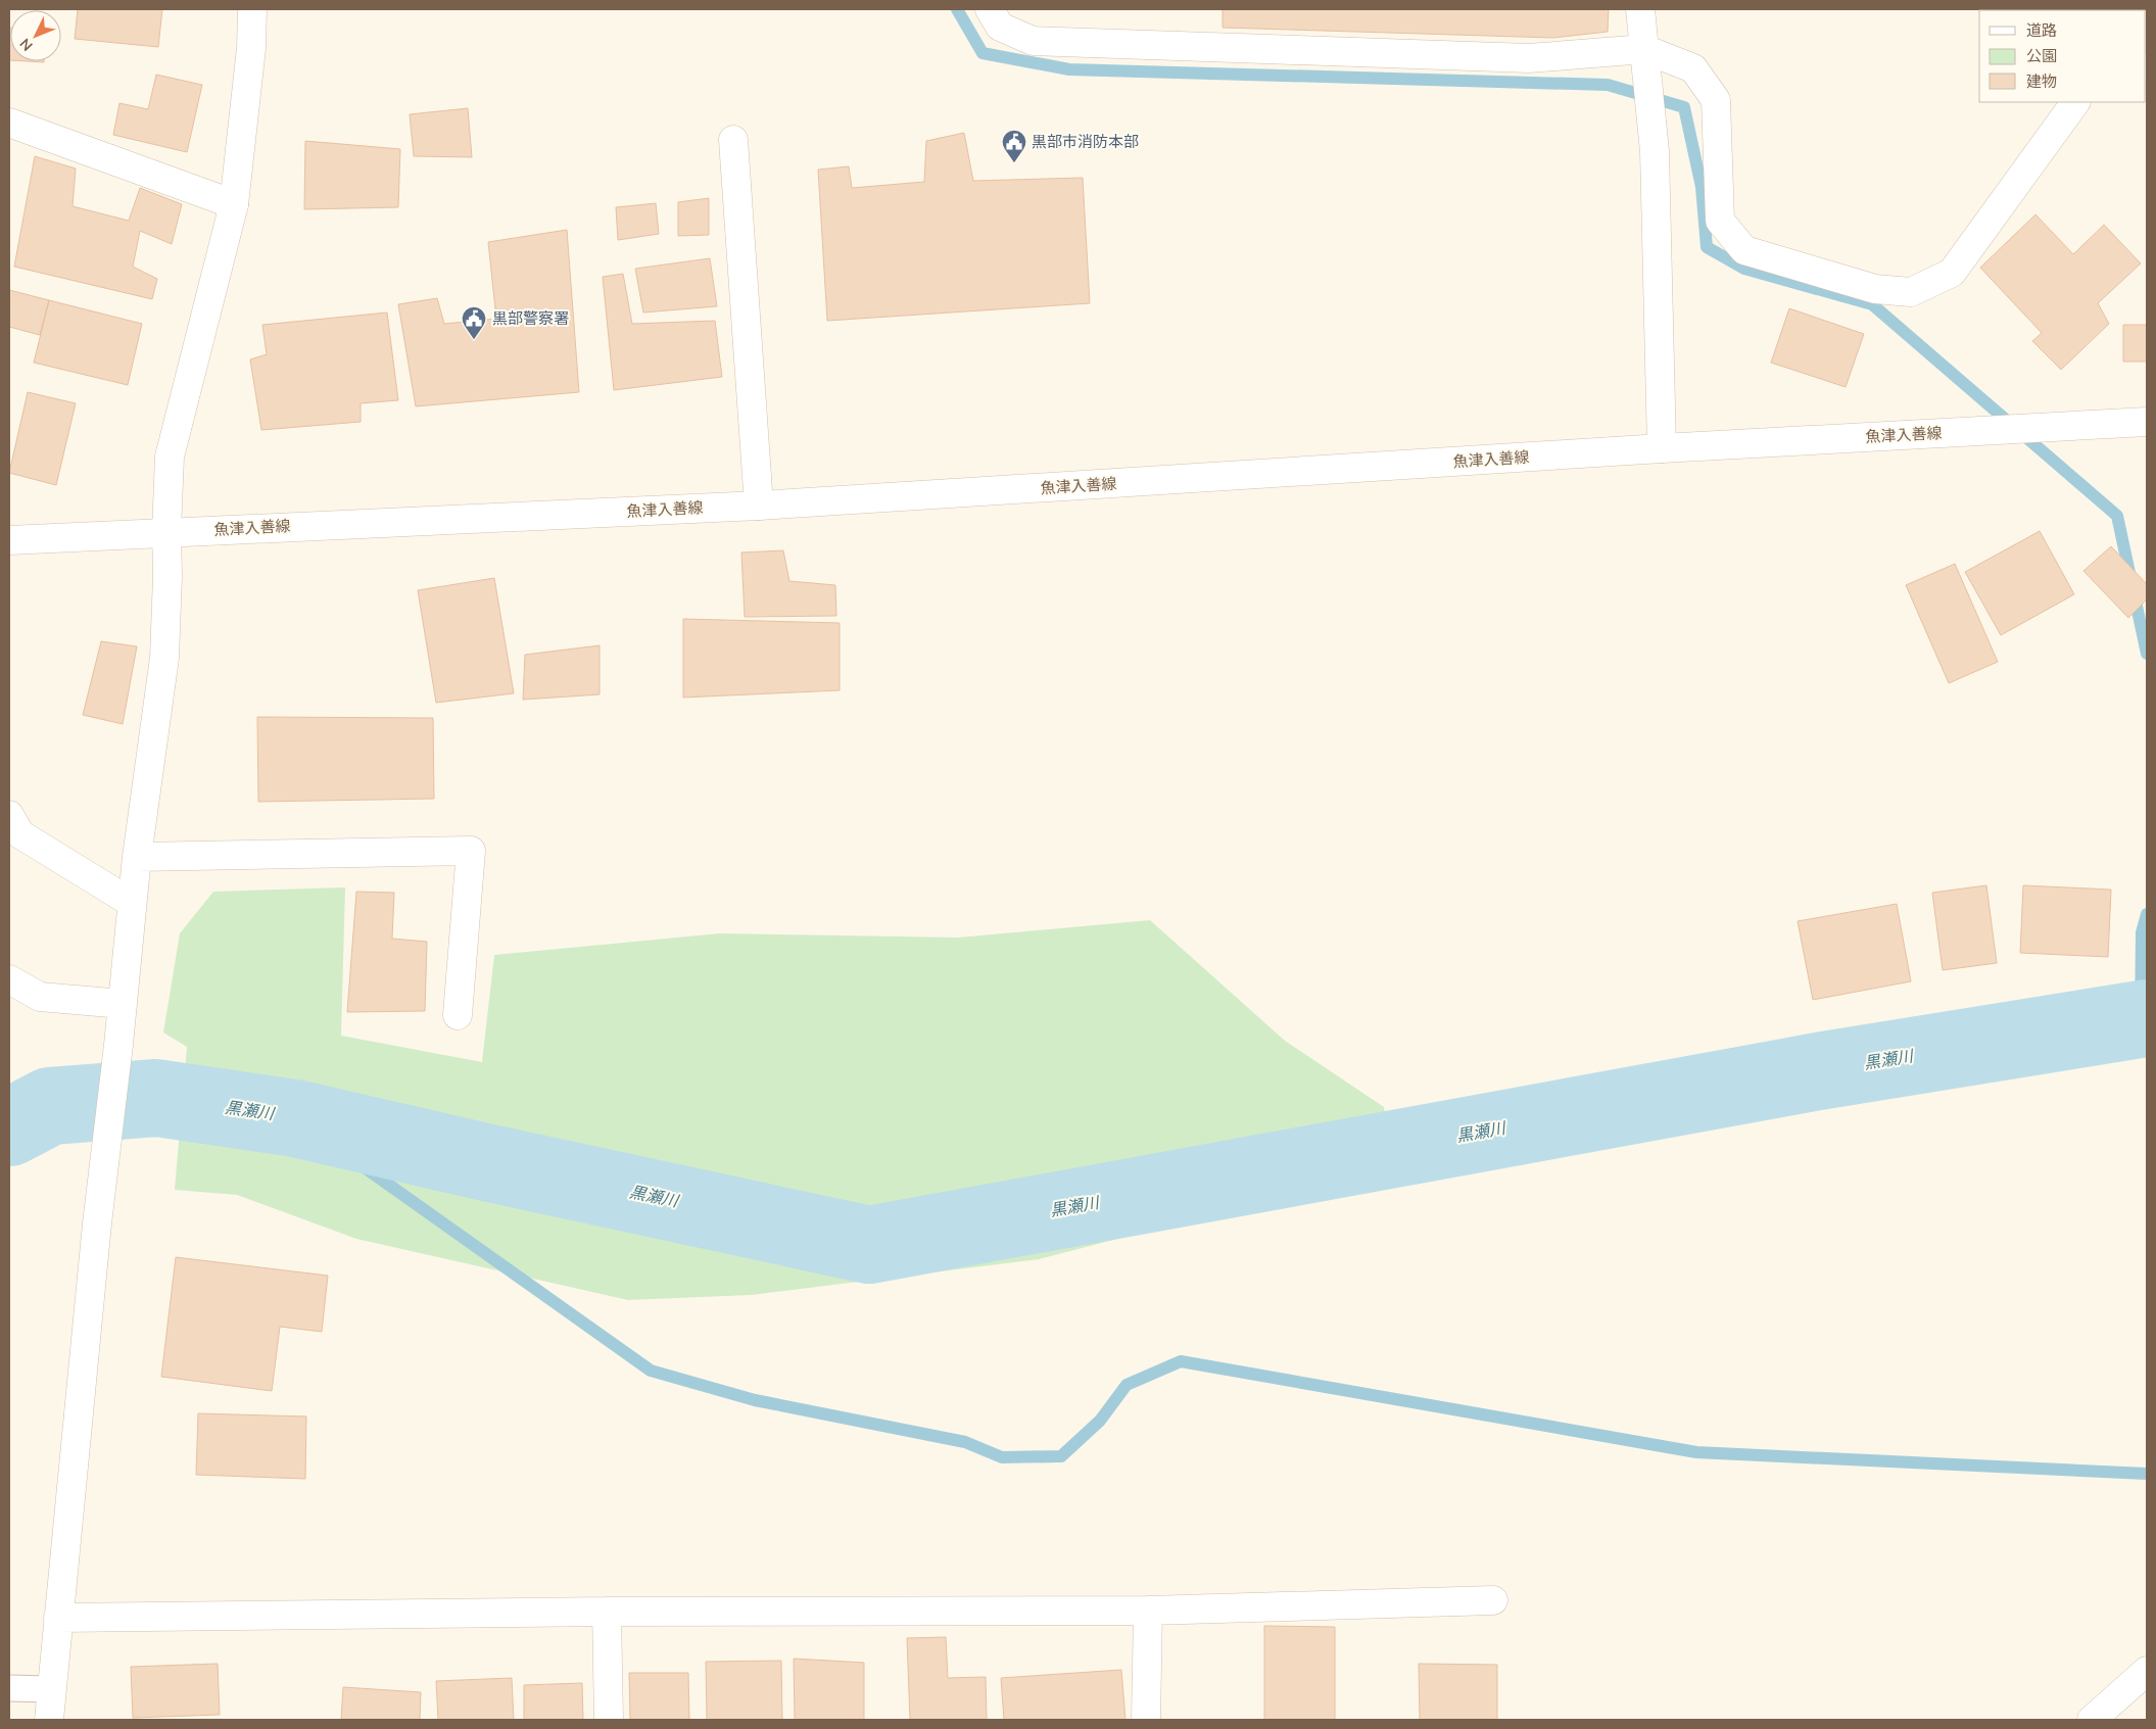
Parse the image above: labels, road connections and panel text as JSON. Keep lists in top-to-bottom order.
{
  "streets": {
    "street": ["魚津入善線"]
  },
  "water": ["黒瀬川"],
  "places": {
    "public building": ["黒部市消防本部", "黒部警察署"]
  },
  "legend": ["道路", "公園", "建物"],
  "north": "bottom left"
}
